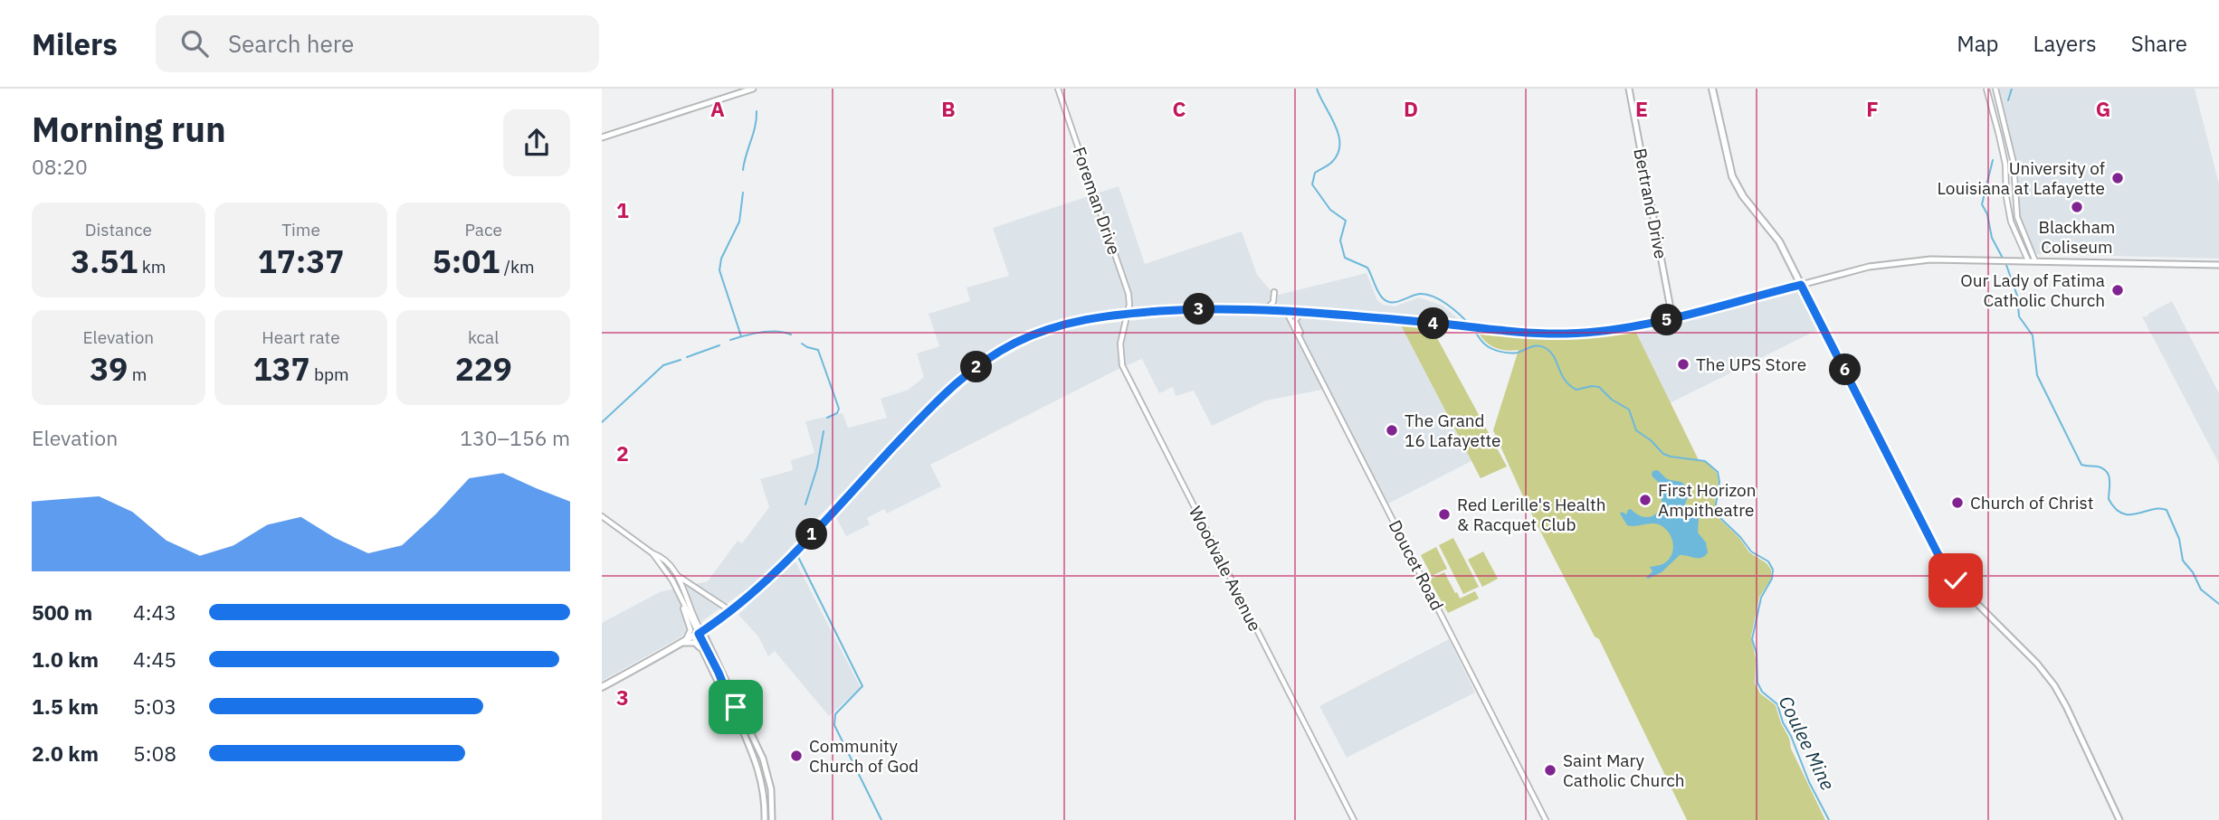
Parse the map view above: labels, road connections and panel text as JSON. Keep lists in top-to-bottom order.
{
  "streets": {
    "main road": ["Bertrand Drive"],
    "street": ["Foreman Drive", "Doucet Road", "Woodvale Avenue"]
  },
  "crossings": [
    ["Foreman Drive", "Woodvale Avenue"]
  ],
  "water": ["Coulee Mine"],
  "places": [
    "University of Louisiana at Lafayette",
    "Blackham Coliseum",
    "Our Lady of Fatima Catholic Church",
    "The UPS Store",
    "The Grand 16 Lafayette",
    "First Horizon Ampitheatre",
    "Church of Christ",
    "Red Lerille's Health & Racquet Club",
    "Community Church of God",
    "Saint Mary Catholic Church"
  ],
  "page": {
    "header": "Milers",
    "search": "Search here",
    "nav": ["Map", "Layers", "Share"],
    "heading": ["Morning run", "08:20"],
    "stats": [
      ["Distance", "3.51 km"],
      ["Time", "17:37"],
      ["Pace", "5:01 /km"],
      ["Elevation", "39 m"],
      ["Heart rate", "137 bpm"],
      ["kcal", "229"]
    ],
    "pins": [
      "3",
      "5",
      "4",
      "2",
      "6",
      "1"
    ],
    "chart": ["Elevation", "130–156 m"],
    "list": [
      {
        "name": "500 m",
        "note": "4:43"
      },
      {
        "name": "1.0 km",
        "note": "4:45"
      },
      {
        "name": "1.5 km",
        "note": "5:03"
      },
      {
        "name": "2.0 km",
        "note": "5:08"
      }
    ]
  },
  "grid": {
    "columns": [
      "A",
      "B",
      "C",
      "D",
      "E",
      "F",
      "G"
    ],
    "rows": ["1", "2", "3"]
  }
}
